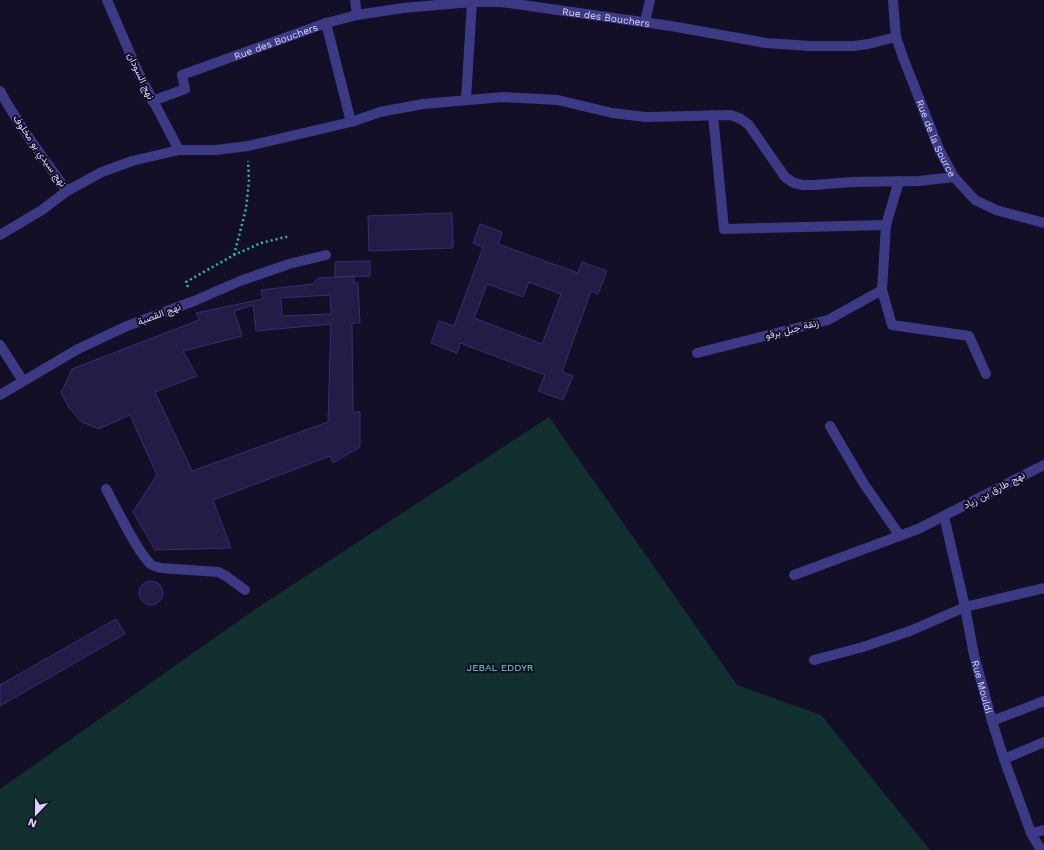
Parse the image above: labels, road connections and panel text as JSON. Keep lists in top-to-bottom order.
{
  "streets": {
    "street": [
      "Rue des Bouchers",
      "نهج السودان",
      "Rue de la Source",
      "نهج سيدي بو مخلوف",
      "نهج القصبة",
      "زنقة جبل برقو",
      "نهج طارق بن زياد",
      "Rue Mouldi"
    ]
  },
  "crossings": [
    ["Rue des Bouchers", "نهج السودان"],
    ["Rue des Bouchers", "Rue de la Source"],
    ["نهج طارق بن زياد", "Rue Mouldi"]
  ],
  "parks": ["JEBAL EDDYR"],
  "north": "bottom"
}
